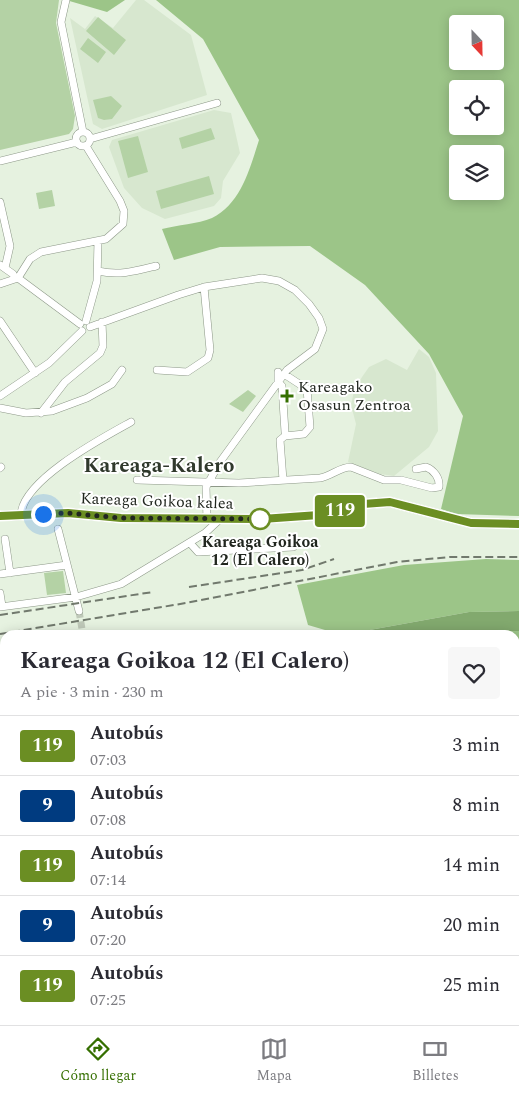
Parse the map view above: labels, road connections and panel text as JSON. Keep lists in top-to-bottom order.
{
  "streets": {
    "main road": ["Kareaga Goikoa kalea"]
  },
  "districts": ["Kareaga-Kalero"],
  "places": {
    "health": ["Kareagako Osasun Zentroa"],
    "other": ["Kareaga Goikoa 12 (El Calero)"]
  },
  "lines": ["bus line 119"],
  "north": "bottom",
  "page": {
    "on_map": "119",
    "heading": ["Kareaga Goikoa 12 (El Calero)", "A pie · 3 min · 230 m"],
    "list": [
      {
        "mark": "119",
        "name": "Autobús",
        "note": "07:03",
        "value": "3 min"
      },
      {
        "mark": "9",
        "name": "Autobús",
        "note": "07:08",
        "value": "8 min"
      },
      {
        "mark": "119",
        "name": "Autobús",
        "note": "07:14",
        "value": "14 min"
      },
      {
        "mark": "9",
        "name": "Autobús",
        "note": "07:20",
        "value": "20 min"
      },
      {
        "mark": "119",
        "name": "Autobús",
        "note": "07:25",
        "value": "25 min"
      }
    ],
    "tabs": ["Cómo llegar", "Mapa", "Billetes"]
  }
}
